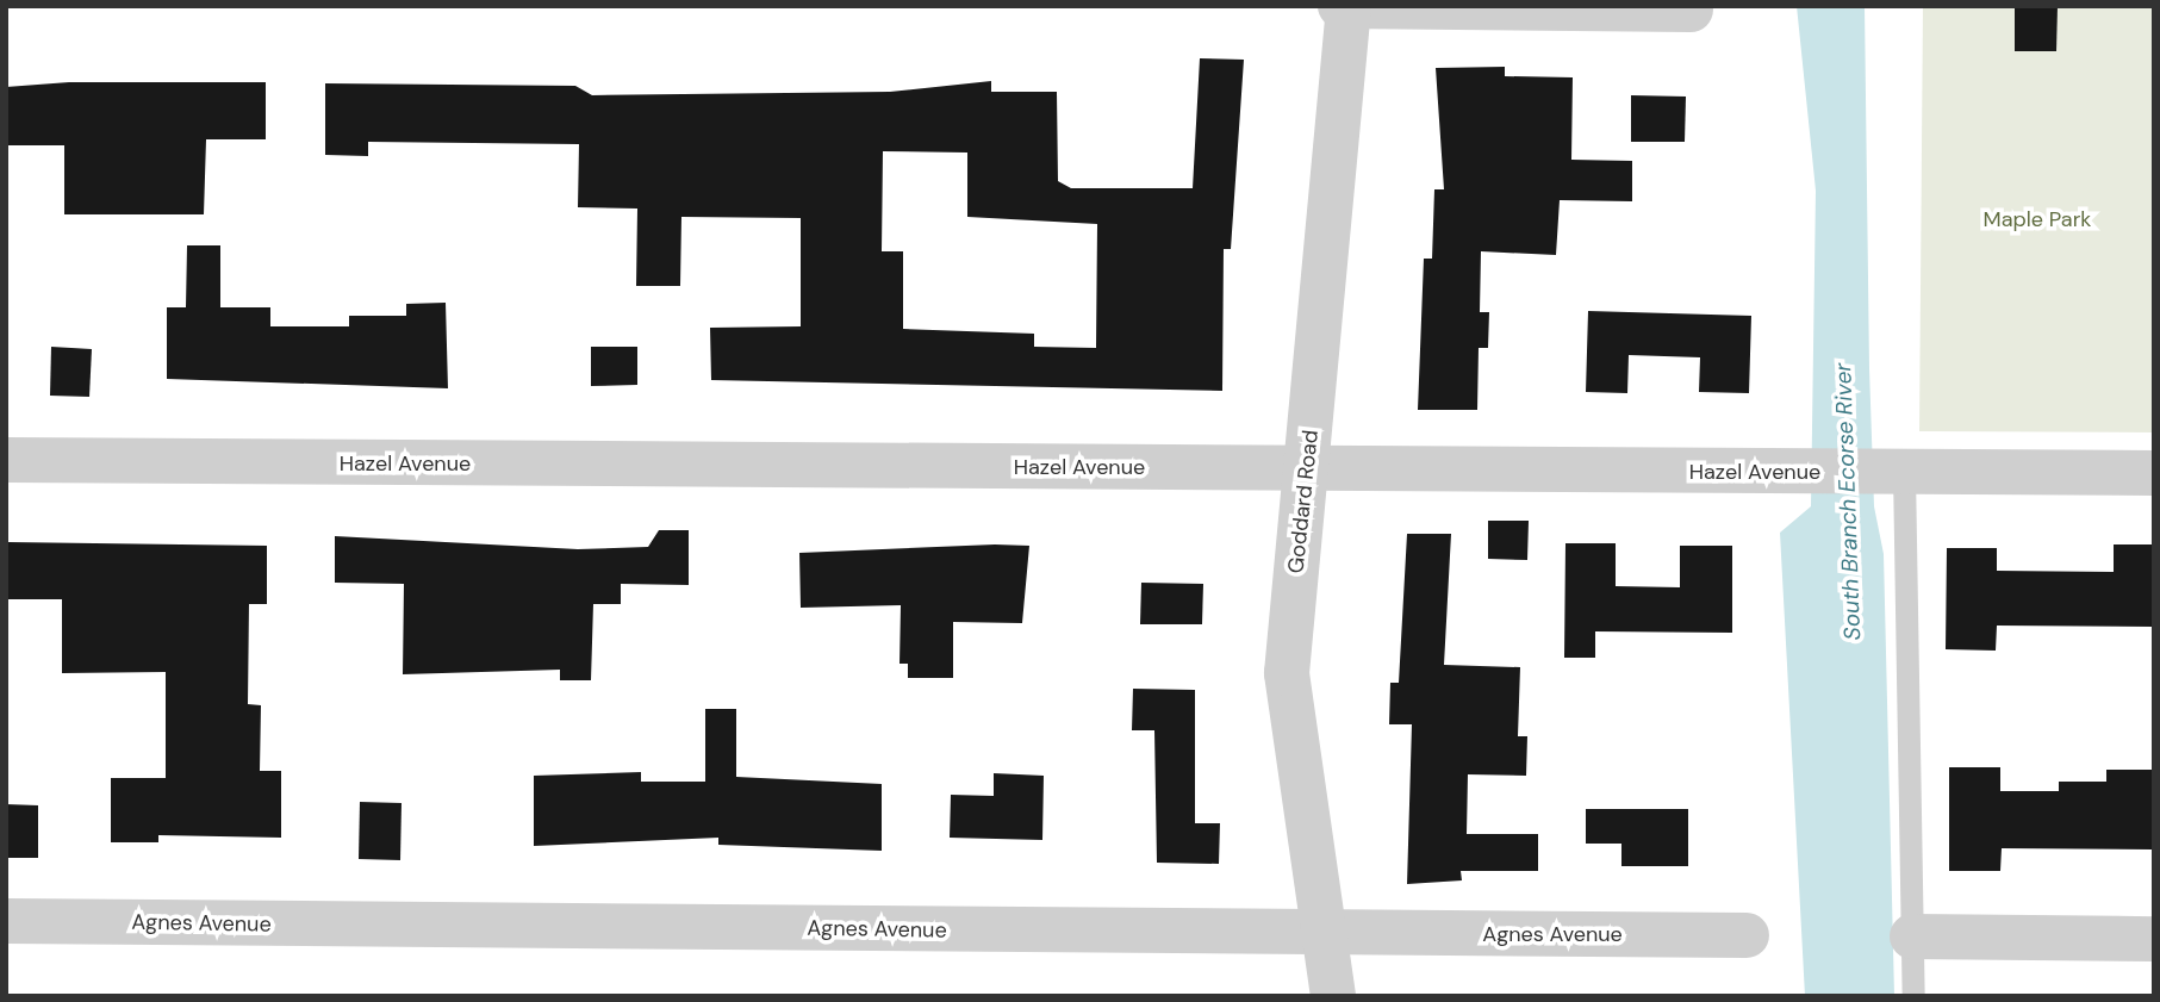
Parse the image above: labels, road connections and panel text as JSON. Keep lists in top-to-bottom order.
{
  "streets": {
    "street": ["Hazel Avenue", "Goddard Road", "Agnes Avenue"]
  },
  "crossings": [
    ["Hazel Avenue", "Goddard Road"],
    ["Goddard Road", "Agnes Avenue"]
  ],
  "water": ["South Branch Ecorse River"],
  "parks": ["Maple Park"]
}
